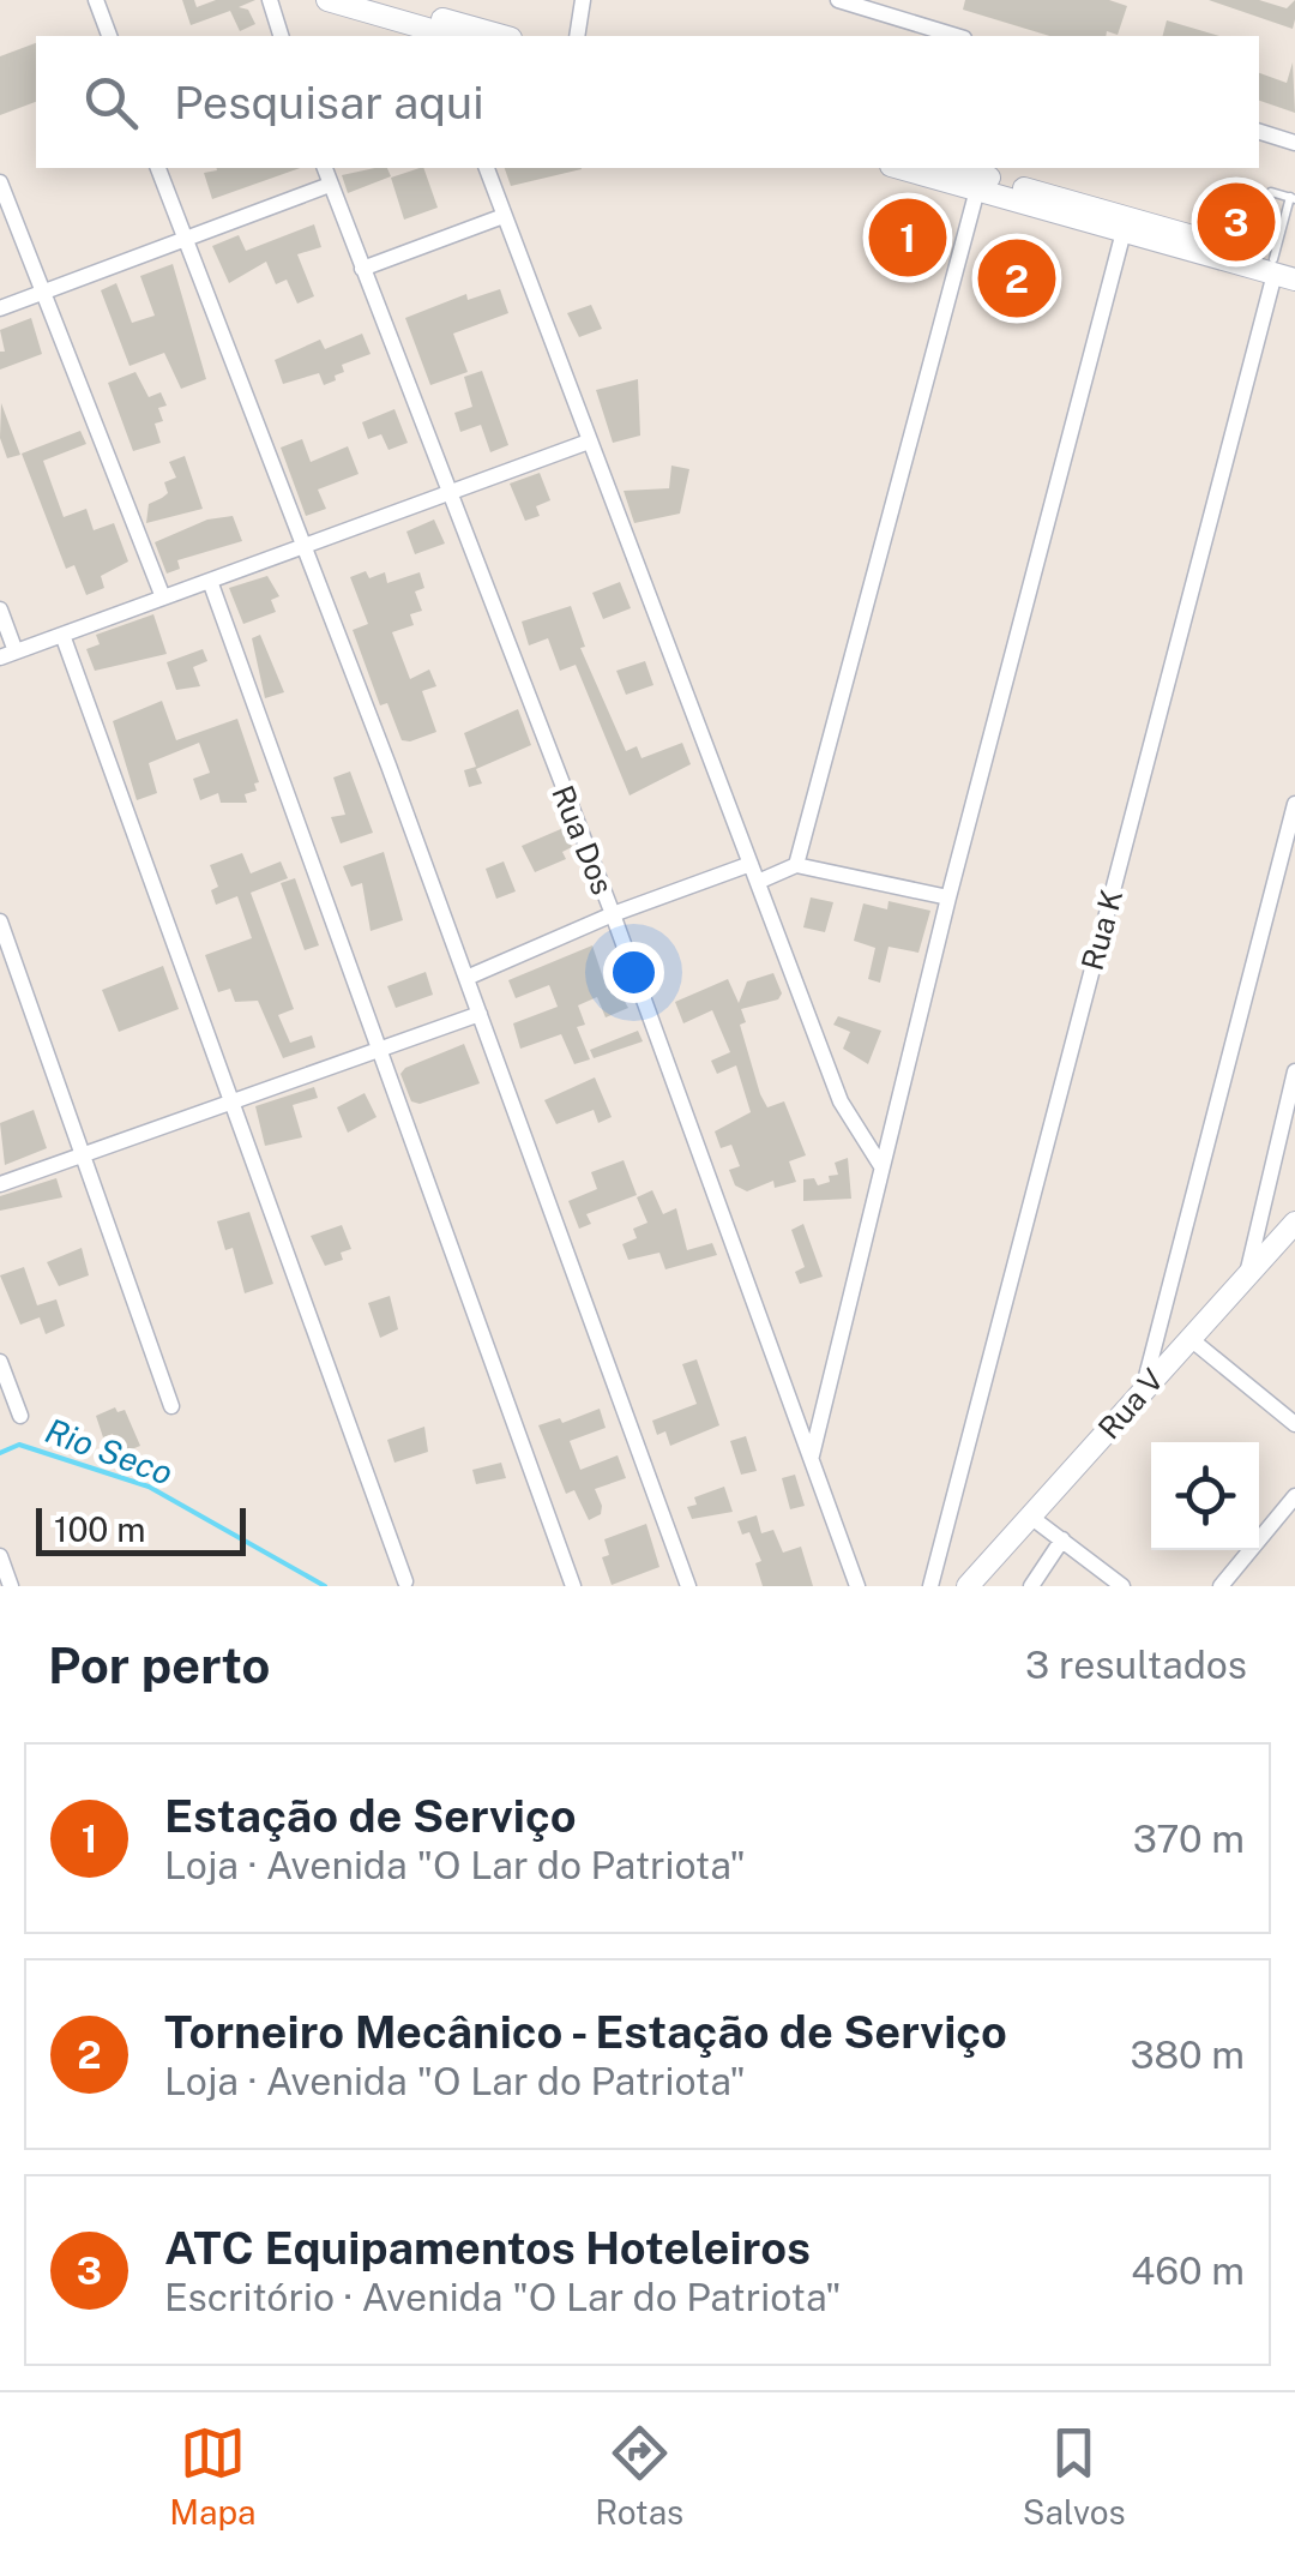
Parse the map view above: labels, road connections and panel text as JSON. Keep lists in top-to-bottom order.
{
  "streets": {
    "main road": ["Rua V"],
    "street": ["Rua Dos", "Rua K"]
  },
  "water": ["Rio Seco"],
  "scale_bar": "100 m",
  "page": {
    "search": "Pesquisar aqui",
    "pins": ["3", "1", "2"],
    "scale": "100 m",
    "heading": ["Por perto", "3 resultados"],
    "list": [
      {
        "mark": "1",
        "name": "Estação de Serviço",
        "note": "Loja · Avenida \"O Lar do Patriota\"",
        "value": "370 m"
      },
      {
        "mark": "2",
        "name": "Torneiro Mecânico - Estação de Serviço",
        "note": "Loja · Avenida \"O Lar do Patriota\"",
        "value": "380 m"
      },
      {
        "mark": "3",
        "name": "ATC Equipamentos Hoteleiros",
        "note": "Escritório · Avenida \"O Lar do Patriota\"",
        "value": "460 m"
      }
    ],
    "nav": ["Mapa", "Rotas", "Salvos"]
  }
}
